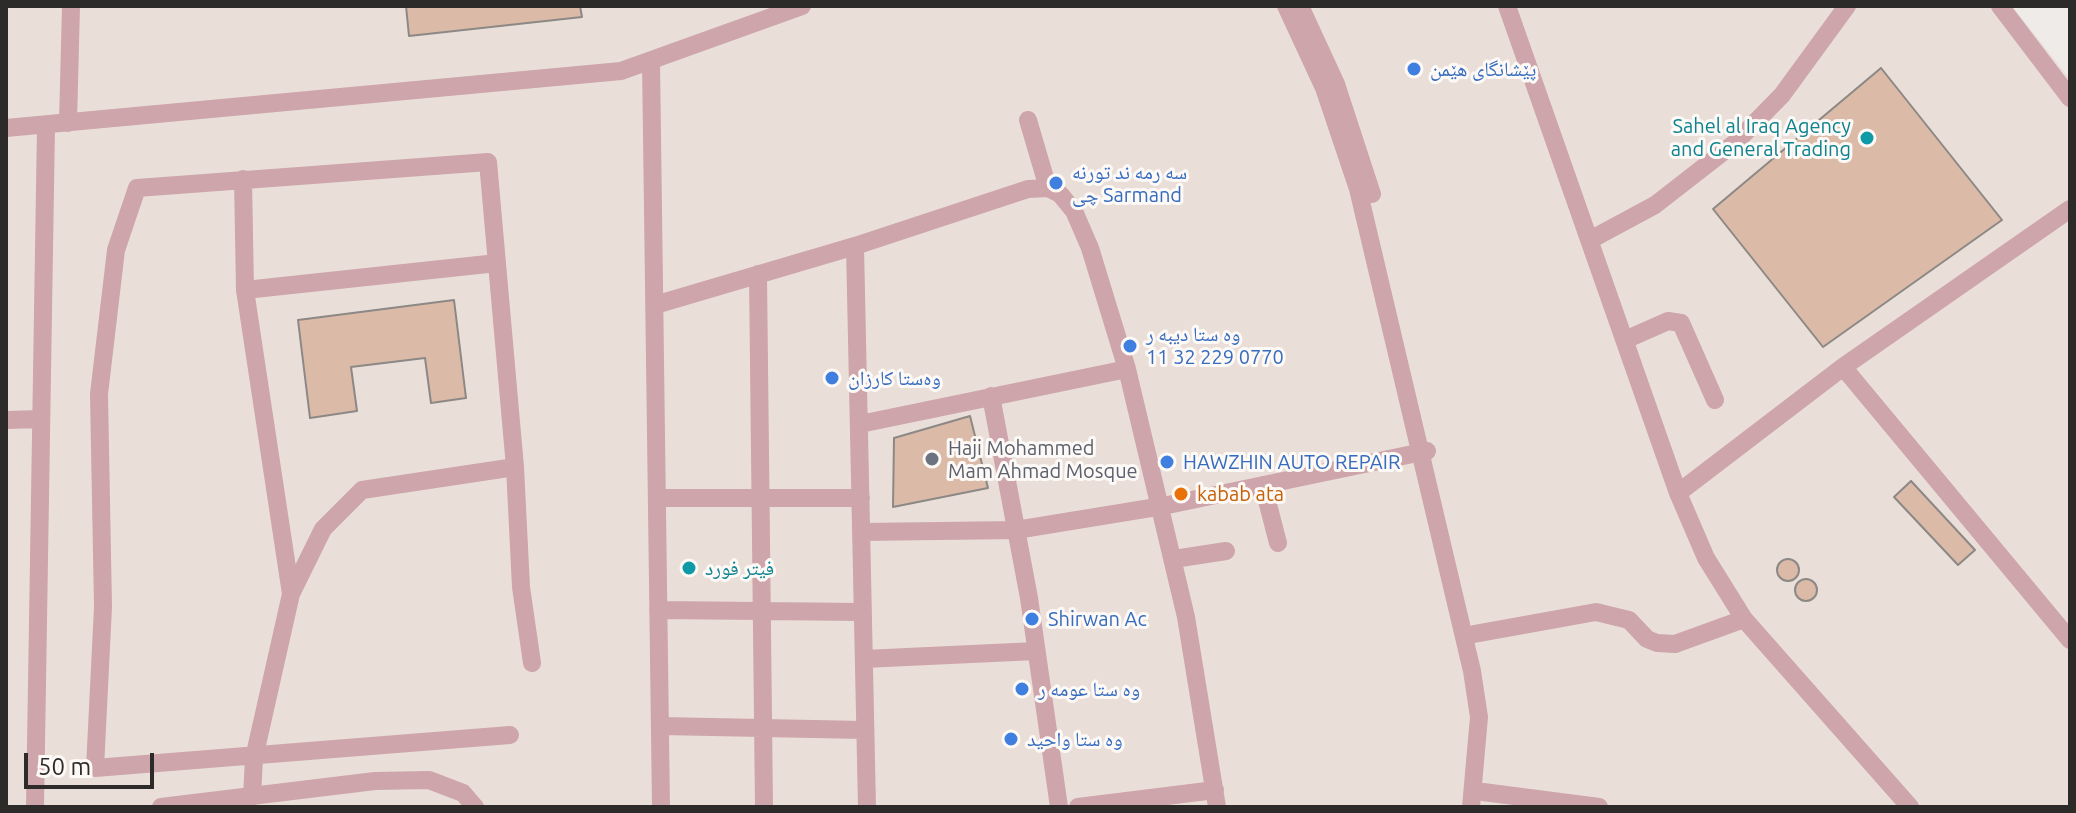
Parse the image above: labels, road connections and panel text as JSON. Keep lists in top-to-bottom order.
{
  "places": [
    "پێشانگای هێمن",
    "Sahel al Iraq Agency and General Trading",
    "سه رمه ند تورنه چی Sarmand",
    "وه ستا دیبه ر 11 32 229 0770",
    "وەستا کارزان",
    "Haji Mohammed Mam Ahmad Mosque",
    "HAWZHIN AUTO REPAIR",
    "kabab ata",
    "فيتر فورد",
    "Shirwan Ac",
    "وه ستا عومه ر",
    "وه ستا واحید"
  ],
  "scale_bar": "50 m"
}
